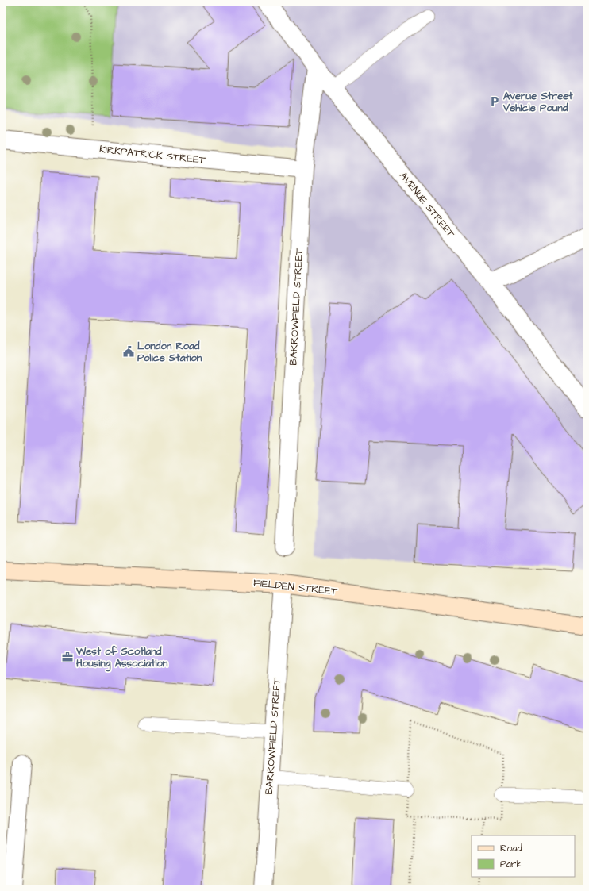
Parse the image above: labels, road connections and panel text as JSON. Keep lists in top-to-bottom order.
{
  "streets": {
    "main road": ["FIELDEN STREET"],
    "street": ["KIRKPATRICK STREET", "AVENUE STREET", "BARROWFIELD STREET"]
  },
  "crossings": [
    ["KIRKPATRICK STREET", "BARROWFIELD STREET"],
    ["AVENUE STREET", "BARROWFIELD STREET"],
    ["BARROWFIELD STREET", "FIELDEN STREET"]
  ],
  "places": {
    "parking": ["Avenue Street Vehicle Pound"],
    "public building": ["London Road Police Station"],
    "office": ["West of Scotland Housing Association"]
  },
  "legend": ["Road", "Park"]
}
